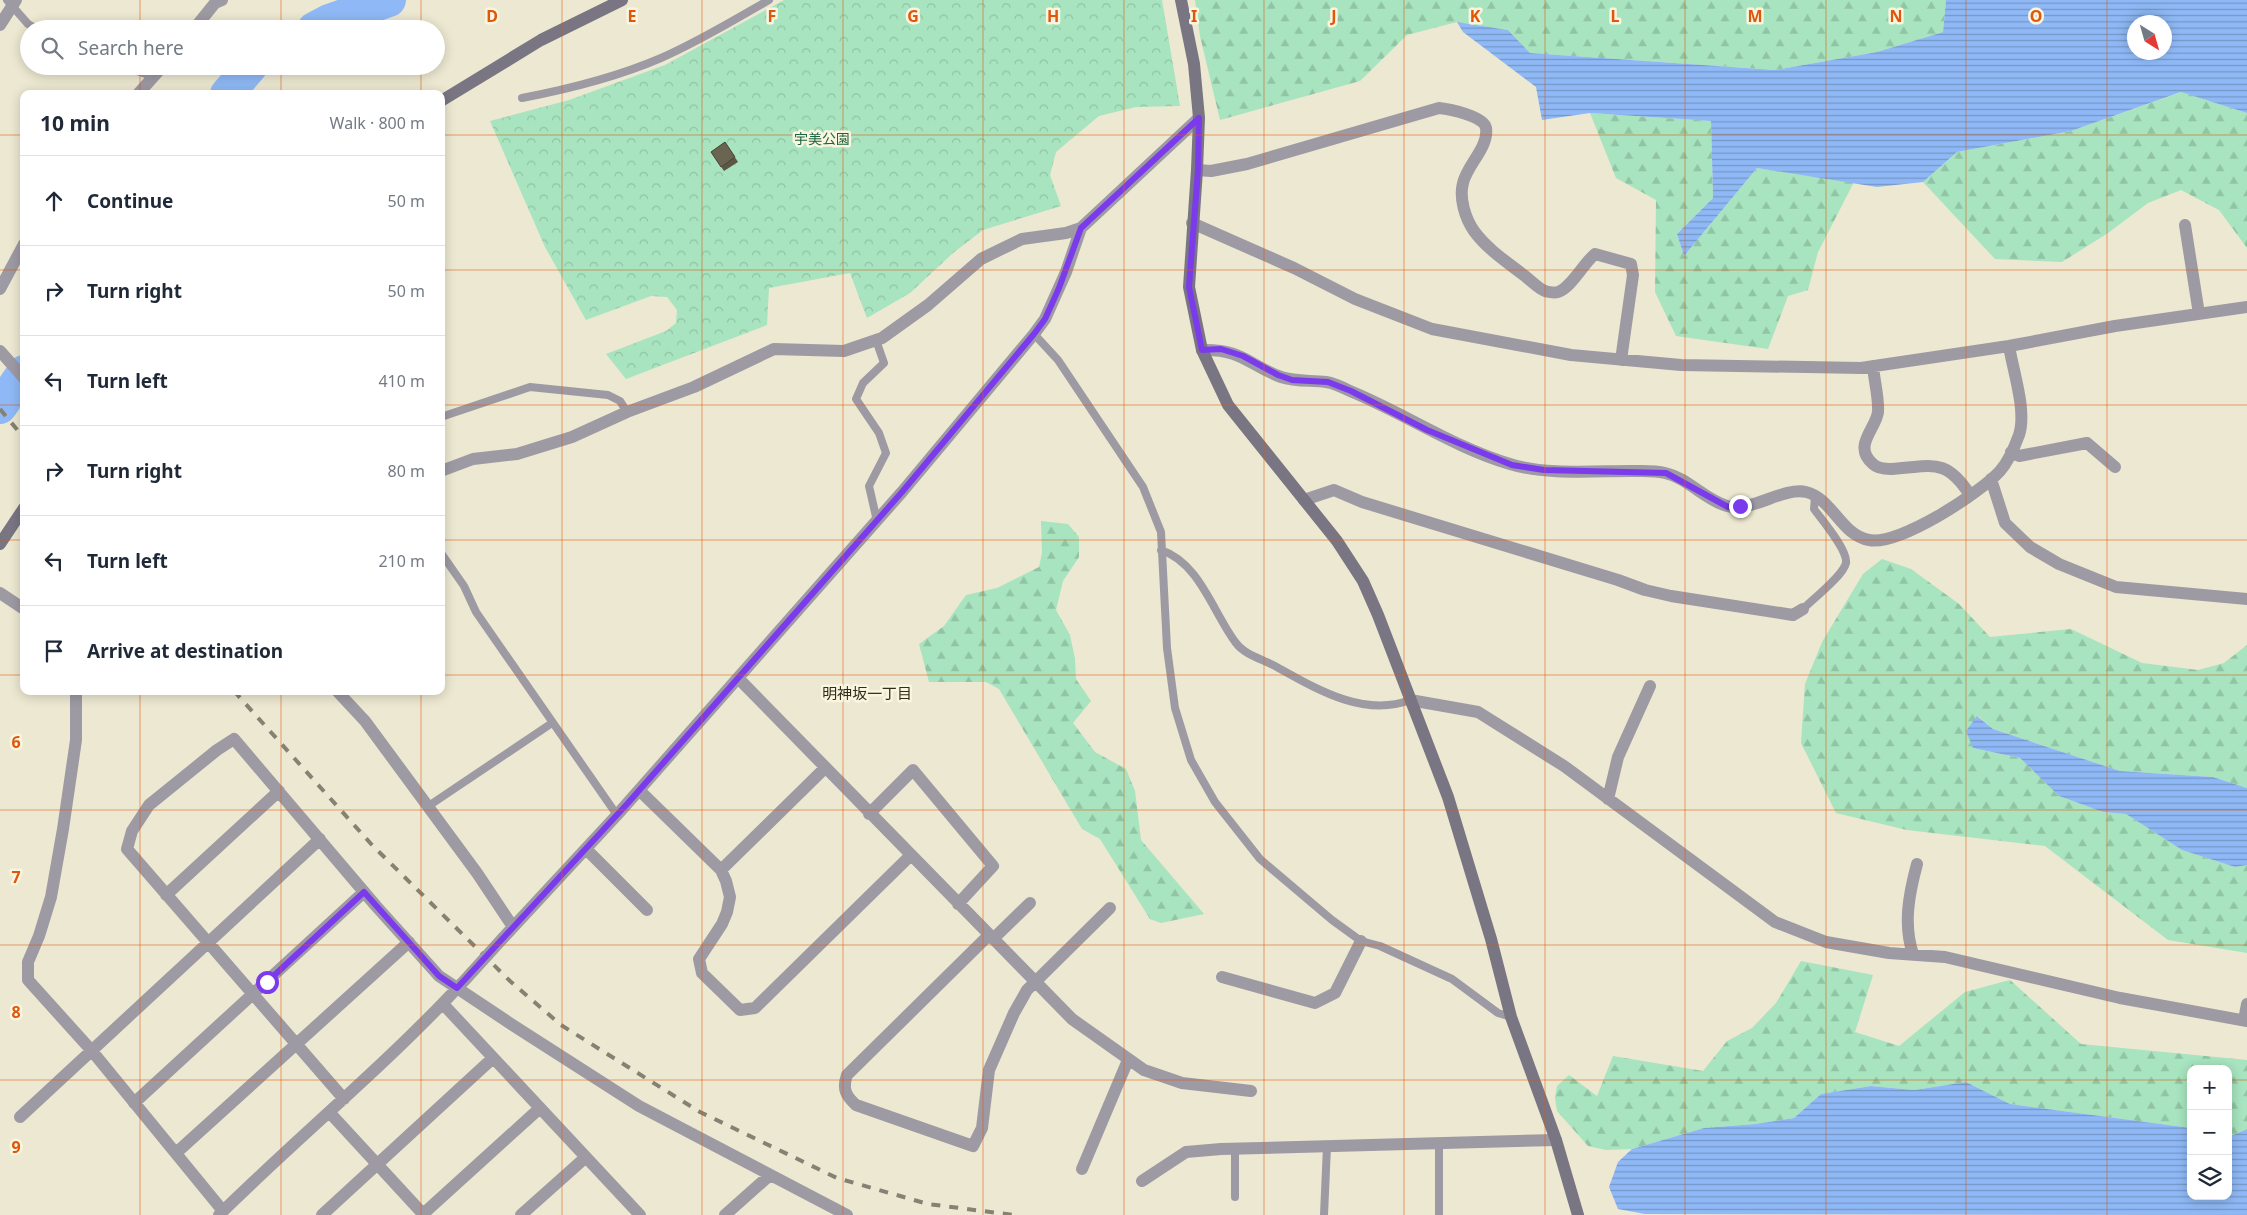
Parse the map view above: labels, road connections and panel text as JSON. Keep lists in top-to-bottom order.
{
  "districts": ["明神坂一丁目"],
  "parks": ["宇美公園"],
  "north": "bottom right",
  "page": {
    "search": "Search here",
    "heading": ["10 min", "Walk · 800 m"],
    "list": [
      ["Continue", "50 m"],
      ["Turn right", "50 m"],
      ["Turn left", "410 m"],
      ["Turn right", "80 m"],
      ["Turn left", "210 m"],
      "Arrive at destination"
    ],
    "map_buttons": ["+", "−"]
  },
  "grid": {
    "columns": [
      "D",
      "E",
      "F",
      "G",
      "H",
      "I",
      "J",
      "K",
      "L",
      "M",
      "N",
      "O"
    ],
    "rows": [
      "6",
      "7",
      "8",
      "9"
    ]
  }
}
